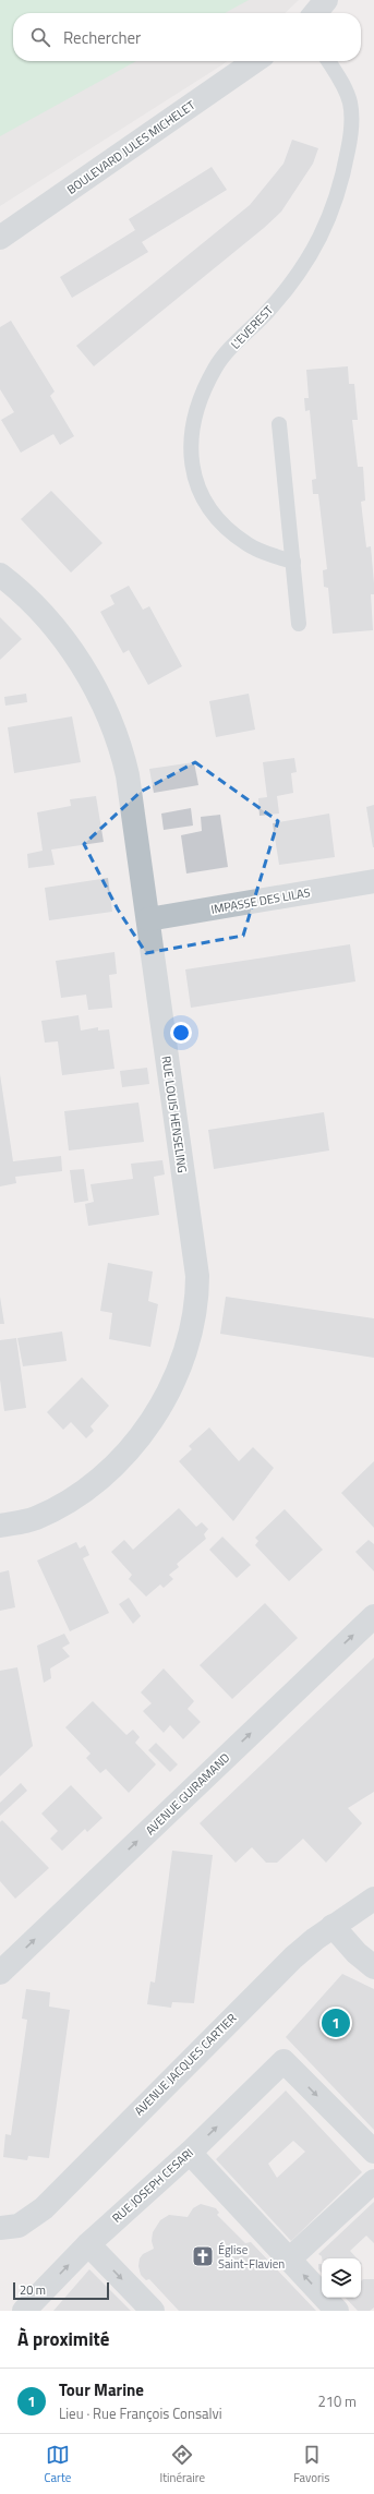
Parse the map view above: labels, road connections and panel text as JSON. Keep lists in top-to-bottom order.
{
  "streets": {
    "street": [
      "BOULEVARD JULES MICHELET",
      "IMPASSE DES LILAS",
      "RUE LOUIS HENSELING",
      "AVENUE GUIRAMAND",
      "AVENUE JACQUES CARTIER",
      "RUE JOSEPH CESARI"
    ],
    "lane": ["L'EVEREST"]
  },
  "crossings": [
    ["IMPASSE DES LILAS", "RUE LOUIS HENSELING"]
  ],
  "one_way": ["AVENUE GUIRAMAND"],
  "places": {
    "church": ["Église Saint-Flavien"]
  },
  "scale_bar": "20 m",
  "page": {
    "search": "Rechercher",
    "pins": "1",
    "scale": "20 m",
    "heading": "À proximité",
    "list": [
      {
        "mark": "1",
        "name": "Tour Marine",
        "note": "Lieu · Rue François Consalvi",
        "value": "210 m"
      }
    ],
    "nav": ["Carte", "Itinéraire", "Favoris"]
  }
}
